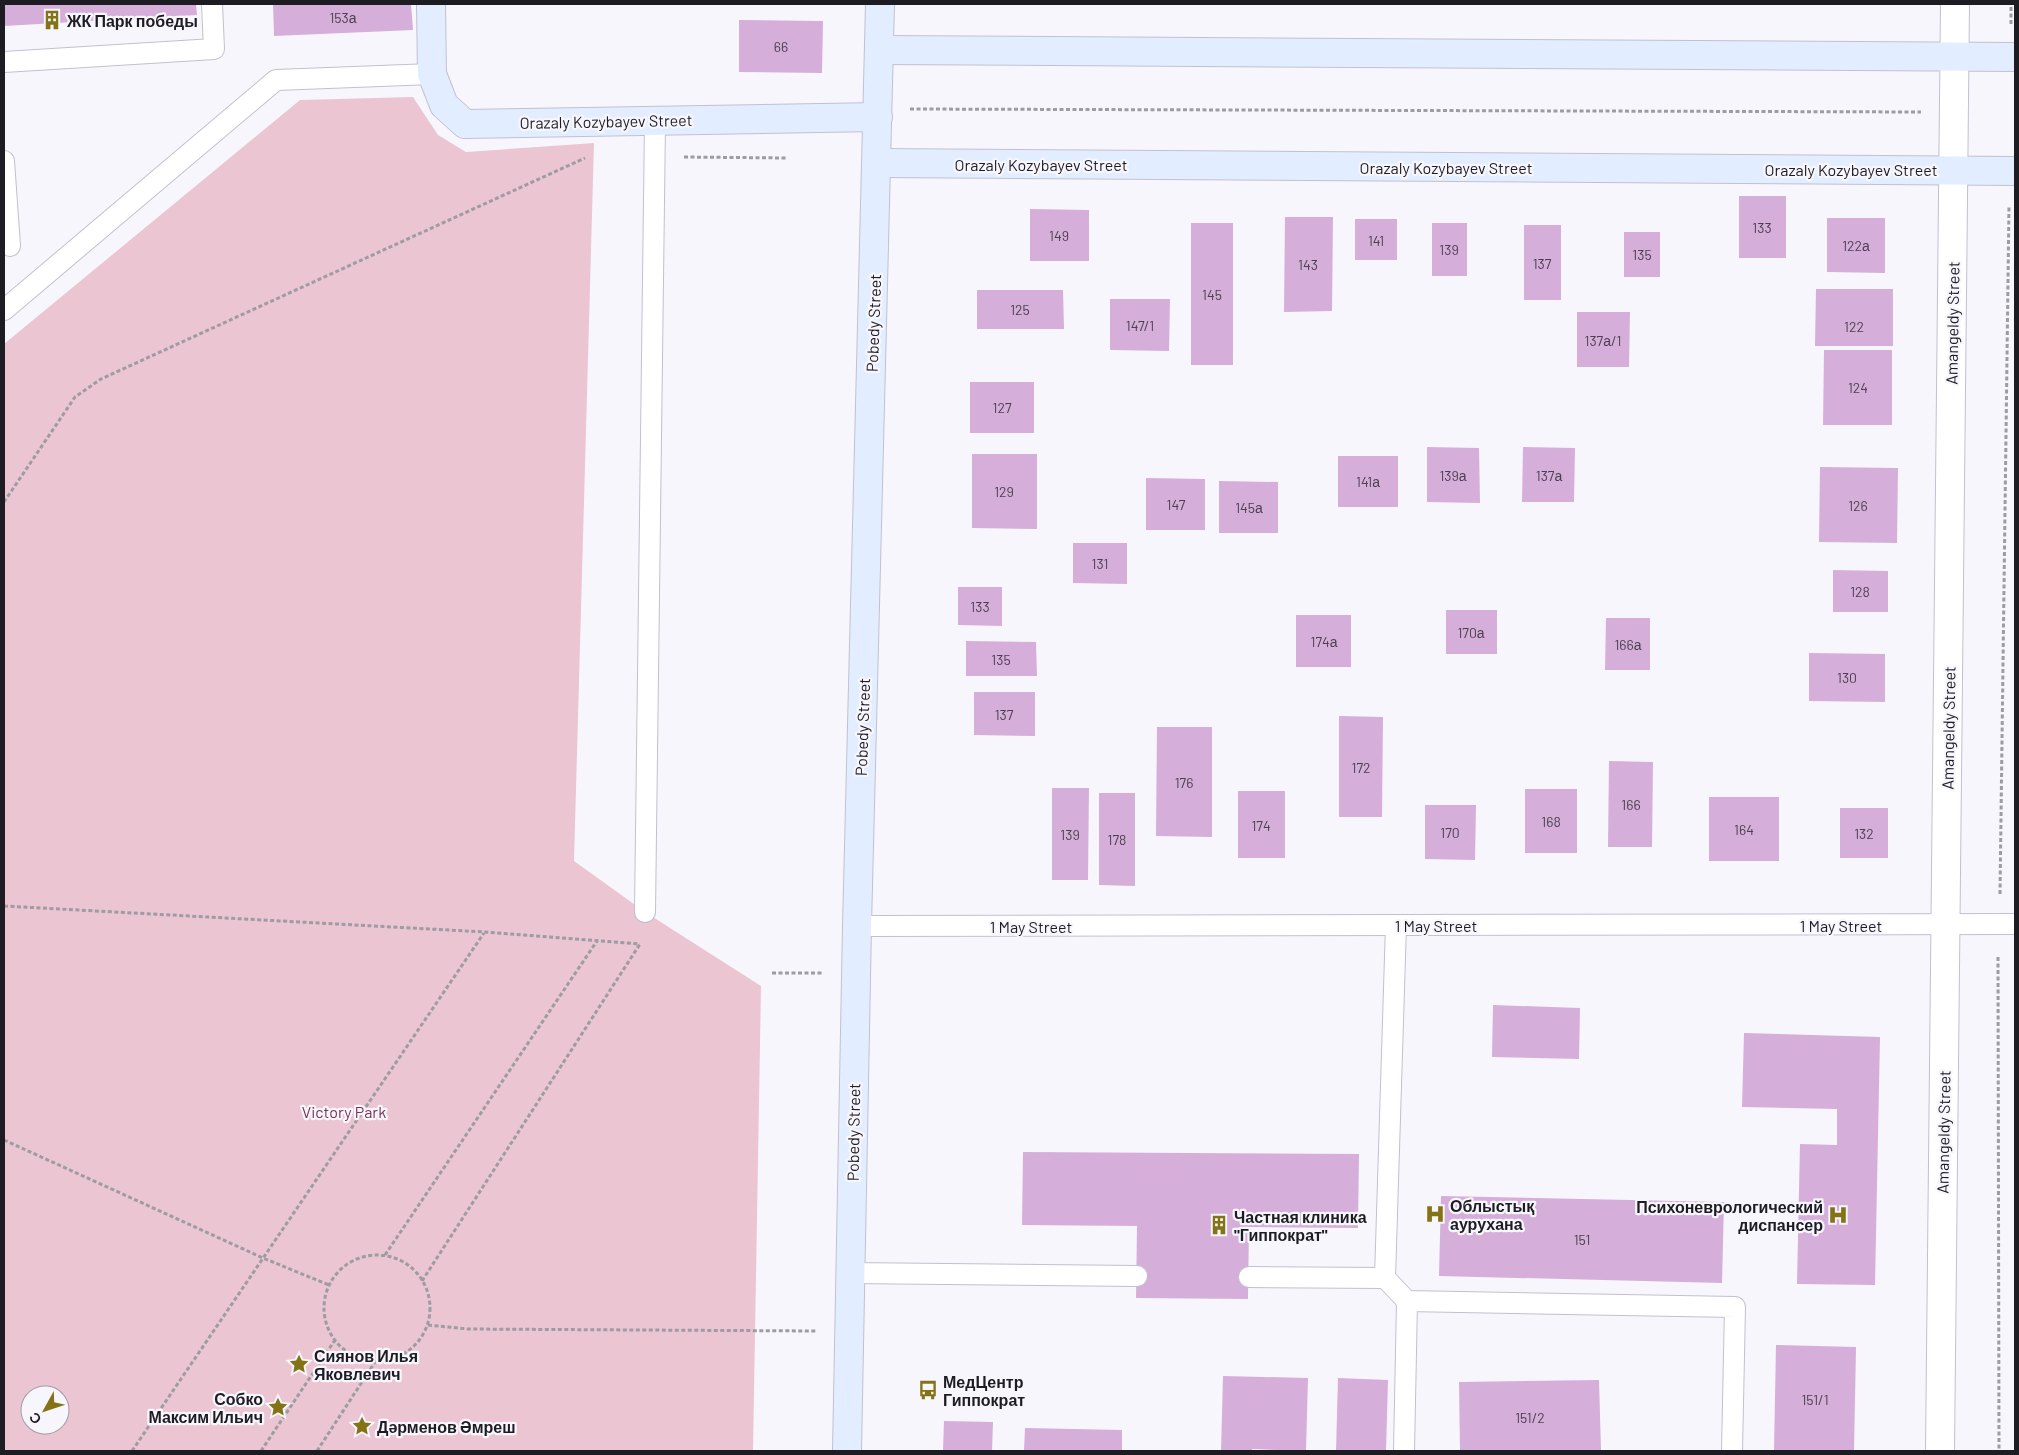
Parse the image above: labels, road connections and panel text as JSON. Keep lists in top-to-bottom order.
{
  "streets": {
    "street": ["Orazaly Kozybayev Street", "Pobedy Street", "Amangeldy Street"],
    "lane": ["1 May Street"]
  },
  "crossings": [
    ["Orazaly Kozybayev Street", "Pobedy Street"],
    ["Orazaly Kozybayev Street", "Amangeldy Street"],
    ["Pobedy Street", "1 May Street"],
    ["Amangeldy Street", "1 May Street"]
  ],
  "parks": ["Victory Park"],
  "places": {
    "building": ["ЖК Парк победы", "Частная клиника \"Гиппократ\""],
    "hospital": ["Облыстық аурухана", "Психоневрологический диспансер"],
    "place": ["Сиянов Илья Яковлевич", "Собко Максим Ильич", "Дәрменов Әмреш"],
    "bus stop": ["МедЦентр Гиппократ"]
  },
  "house_numbers": [
    "153а",
    "66",
    "133",
    "149",
    "141",
    "122а",
    "139",
    "135",
    "137",
    "143",
    "145",
    "125",
    "147/1",
    "122",
    "137а/1",
    "124",
    "127",
    "139а",
    "137а",
    "141а",
    "129",
    "147",
    "126",
    "145а",
    "131",
    "128",
    "133",
    "170а",
    "174а",
    "166а",
    "135",
    "130",
    "137",
    "172",
    "176",
    "166",
    "168",
    "174",
    "164",
    "170",
    "132",
    "139",
    "178",
    "151",
    "151/1",
    "151/2"
  ],
  "north": "bottom left"
}
